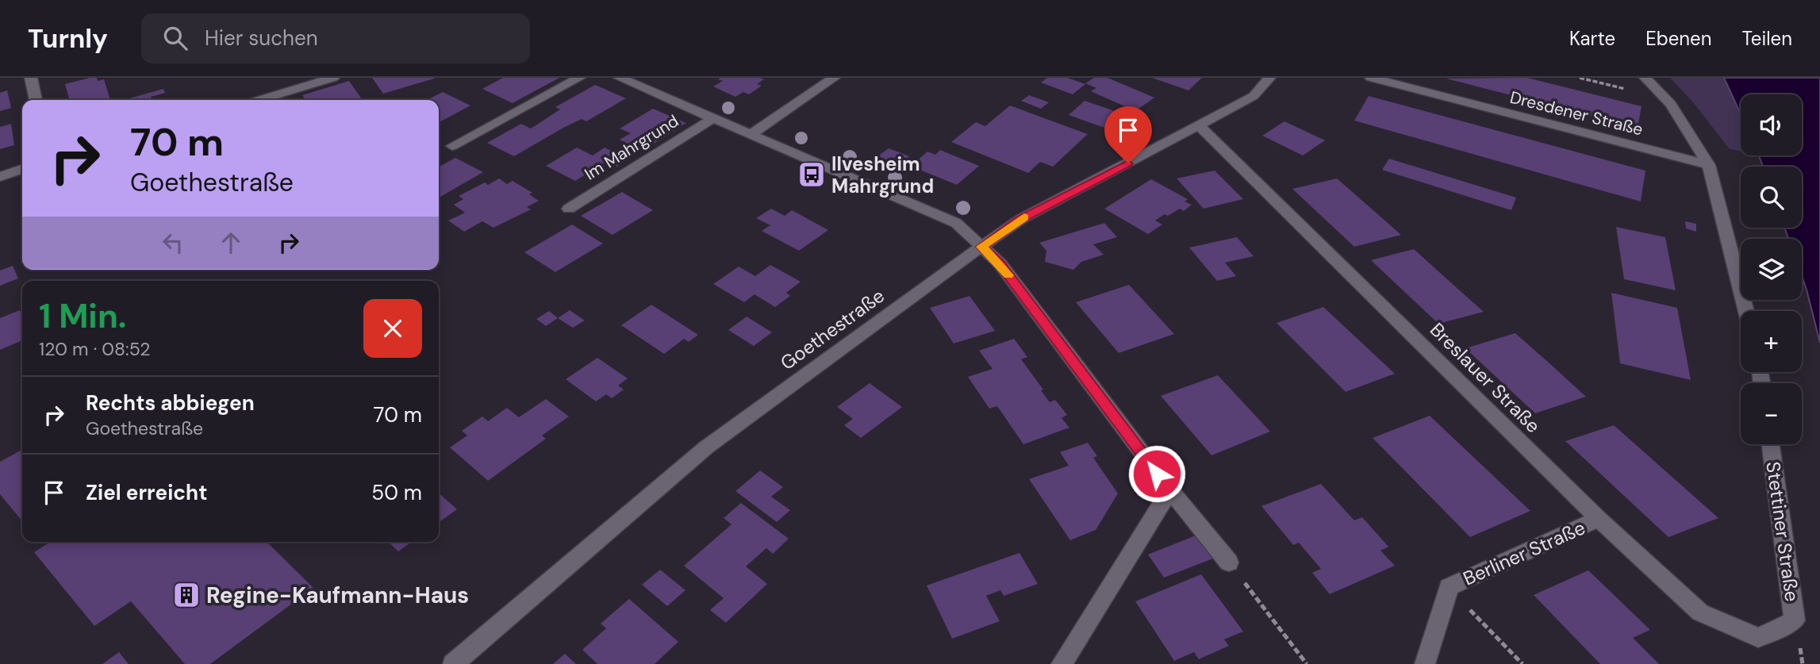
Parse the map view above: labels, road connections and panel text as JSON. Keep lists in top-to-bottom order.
{
  "streets": {
    "street": [
      "Dresdener Straße",
      "Im Mahrgrund",
      "Goethestraße",
      "Breslauer Straße",
      "Stettiner Straße",
      "Berliner Straße"
    ]
  },
  "crossings": [
    ["Im Mahrgrund", "Goethestraße"],
    ["Goethestraße", "Breslauer Straße"],
    ["Breslauer Straße", "Stettiner Straße"],
    ["Breslauer Straße", "Berliner Straße"]
  ],
  "places": {
    "bus stop": ["Ilvesheim Mahrgrund"],
    "building": ["Regine-Kaufmann-Haus"]
  },
  "page": {
    "header": "Turnly",
    "search": "Hier suchen",
    "nav": ["Karte", "Ebenen", "Teilen"],
    "map_buttons": ["+", "−"],
    "turn": ["70 m", "Goethestraße"],
    "heading": ["1 Min.", "120 m · 08:52"],
    "list": [
      {
        "name": "Rechts abbiegen",
        "note": "Goethestraße",
        "value": "70 m"
      },
      {
        "name": "Ziel erreicht",
        "value": "50 m"
      }
    ]
  }
}
